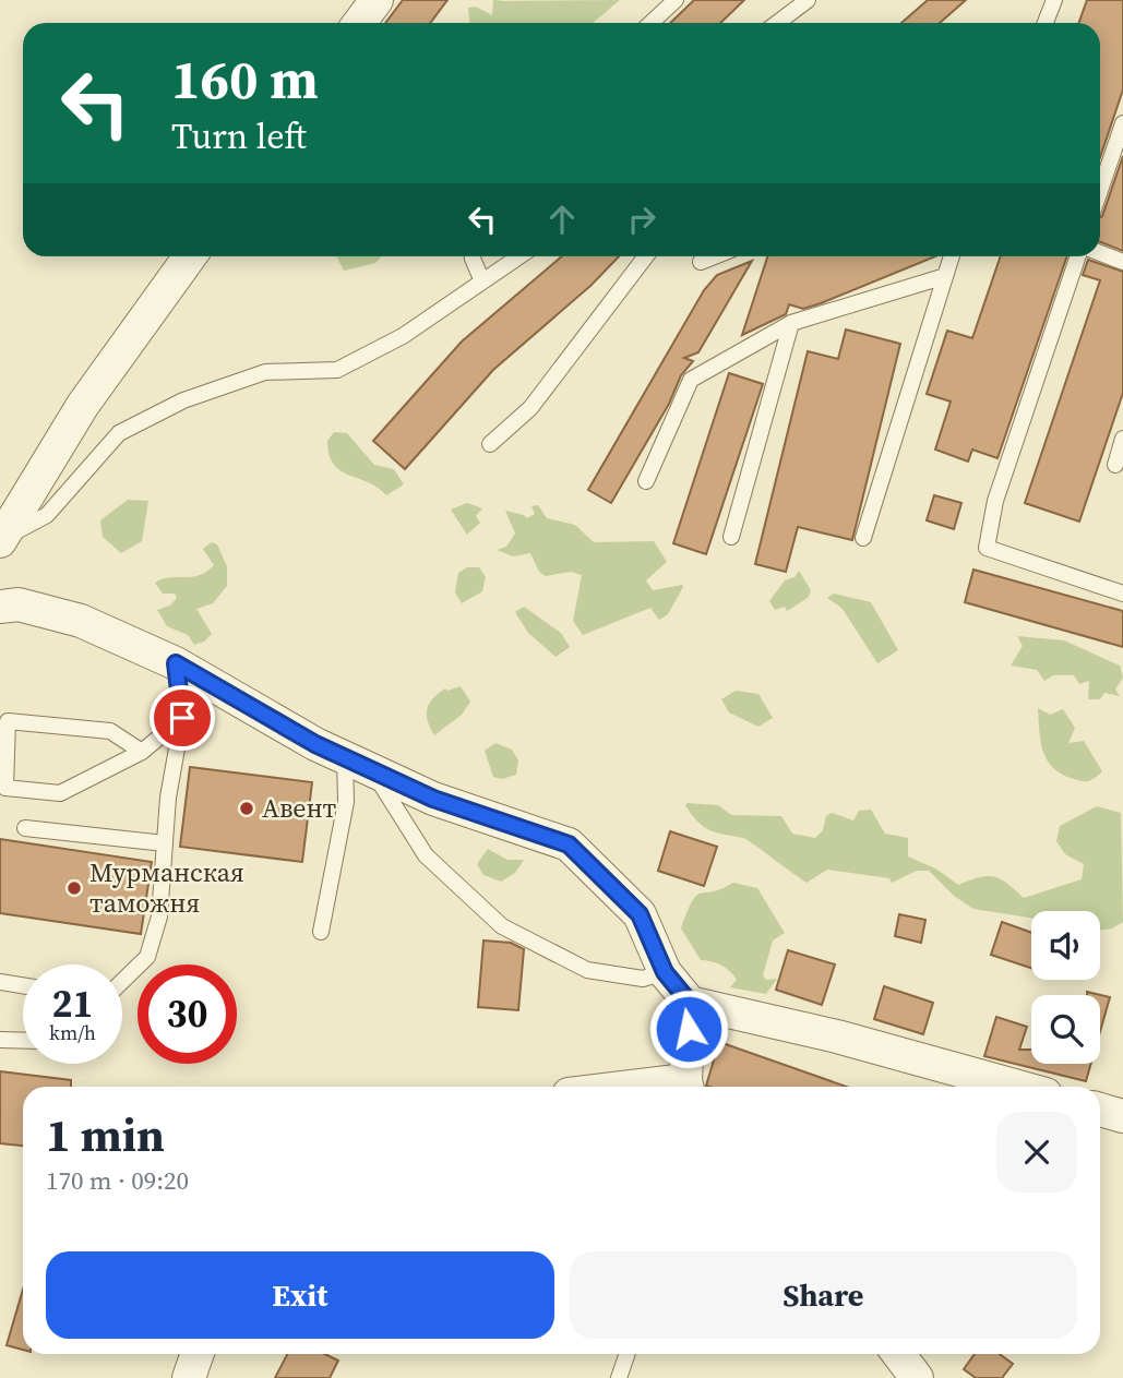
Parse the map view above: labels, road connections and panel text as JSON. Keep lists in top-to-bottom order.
{
  "places": ["Авент", "Мурманская таможня"],
  "page": {
    "turn": ["160 m", "Turn left"],
    "speed": "21 km/h",
    "limit": "30",
    "heading": ["1 min", "170 m · 09:20"],
    "buttons": ["Exit", "Share"]
  }
}
